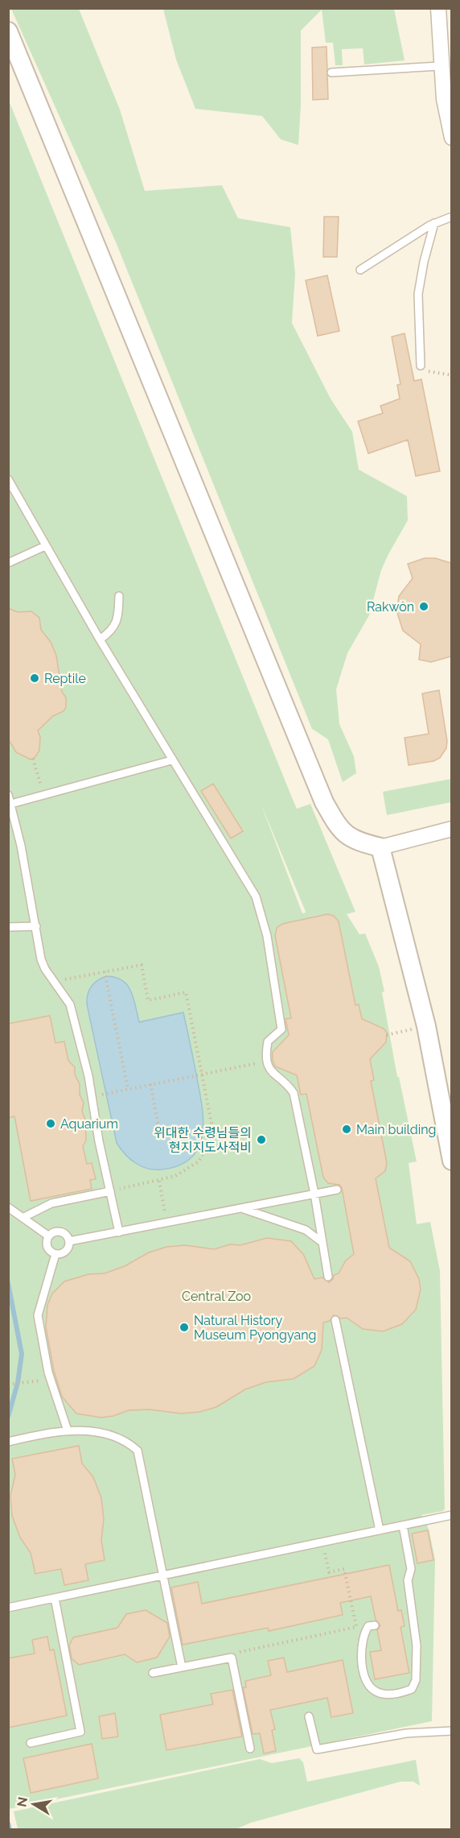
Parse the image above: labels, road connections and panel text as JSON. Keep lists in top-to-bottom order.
{
  "parks": ["Central Zoo"],
  "places": [
    "Rakwŏn",
    "Reptile",
    "Aquarium",
    "Main building",
    "위대한 수령님들의 현지지도사적비",
    "Natural History Museum Pyongyang"
  ],
  "north": "left"
}
